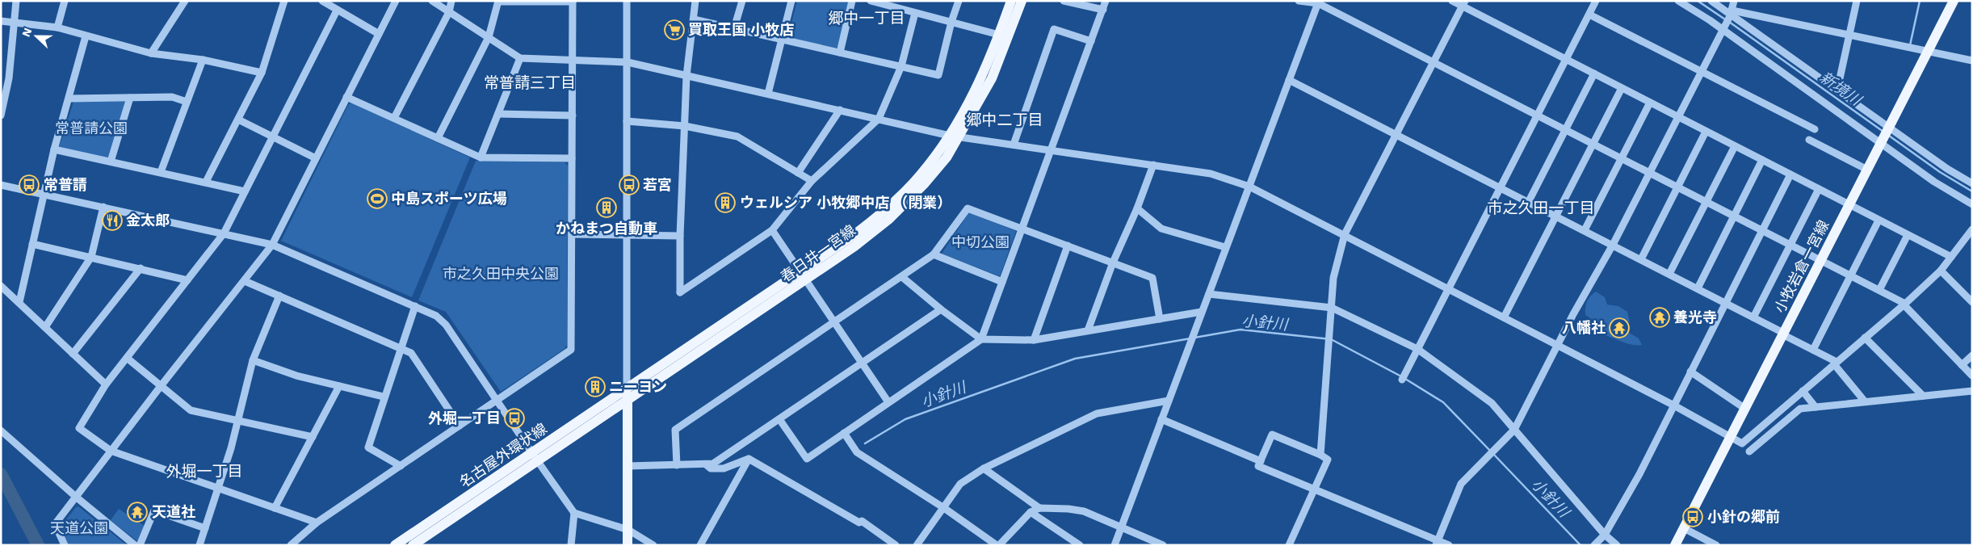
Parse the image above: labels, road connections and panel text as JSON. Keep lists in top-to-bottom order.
{
  "streets": {
    "main road": ["春日井一宮線", "小牧岩倉一宮線", "名古屋外環状線"]
  },
  "crossings": [
    ["春日井一宮線", "名古屋外環状線"]
  ],
  "districts": [
    "郷中一丁目",
    "常普請三丁目",
    "郷中二丁目",
    "市之久田一丁目",
    "外堀一丁目"
  ],
  "water": ["新境川", "小針川"],
  "parks": [
    "常普請公園",
    "中切公園",
    "市之久田中央公園",
    "天道公園"
  ],
  "places": {
    "supermarket": ["買取王国 小牧店"],
    "bus stop": [
      "常普請",
      "若宮",
      "外堀一丁目",
      "小針の郷前"
    ],
    "sports": ["中島スポーツ広場"],
    "building": ["ウェルシア 小牧郷中店 （閉業）", "かねまつ自動車", "ニーヨン"],
    "restaurant": ["金太郎"],
    "temple": ["養光寺", "八幡社", "天道社"]
  },
  "north": "left"
}
